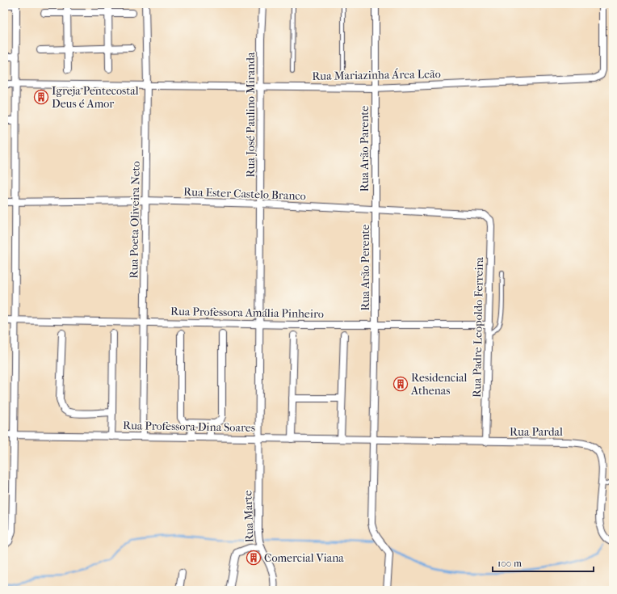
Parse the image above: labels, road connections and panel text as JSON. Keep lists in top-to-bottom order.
{
  "streets": {
    "street": [
      "Rua Mariazinha Área Leão",
      "Rua José Paulino Miranda",
      "Rua Arão Parente",
      "Rua Ester Castelo Branco",
      "Rua Poeta Oliveira Neto",
      "Rua Arão Perente",
      "Rua Professora Amália Pinheiro",
      "Rua Padre Leopoldo Ferreira",
      "Rua Professora Dina Soares",
      "Rua Pardal",
      "Rua Marte"
    ]
  },
  "crossings": [
    ["Rua Mariazinha Área Leão", "Rua José Paulino Miranda"],
    ["Rua Mariazinha Área Leão", "Rua Arão Parente"],
    ["Rua Mariazinha Área Leão", "Rua Poeta Oliveira Neto"],
    ["Rua José Paulino Miranda", "Rua Ester Castelo Branco"],
    ["Rua José Paulino Miranda", "Rua Professora Amália Pinheiro"],
    ["Rua José Paulino Miranda", "Rua Professora Dina Soares"],
    ["Rua José Paulino Miranda", "Rua Marte"],
    ["Rua Arão Parente", "Rua Ester Castelo Branco"],
    ["Rua Arão Parente", "Rua Arão Perente"],
    ["Rua Ester Castelo Branco", "Rua Poeta Oliveira Neto"],
    ["Rua Ester Castelo Branco", "Rua Arão Perente"],
    ["Rua Ester Castelo Branco", "Rua Padre Leopoldo Ferreira"],
    ["Rua Poeta Oliveira Neto", "Rua Professora Amália Pinheiro"],
    ["Rua Poeta Oliveira Neto", "Rua Professora Dina Soares"],
    ["Rua Arão Perente", "Rua Professora Amália Pinheiro"],
    ["Rua Professora Amália Pinheiro", "Rua Padre Leopoldo Ferreira"],
    ["Rua Padre Leopoldo Ferreira", "Rua Pardal"],
    ["Rua Professora Dina Soares", "Rua Pardal"],
    ["Rua Professora Dina Soares", "Rua Marte"]
  ],
  "places": {
    "building": ["Igreja Pentecostal Deus é Amor", "Residencial Athenas", "Comercial Viana"]
  },
  "scale_bar": "100 m"
}
